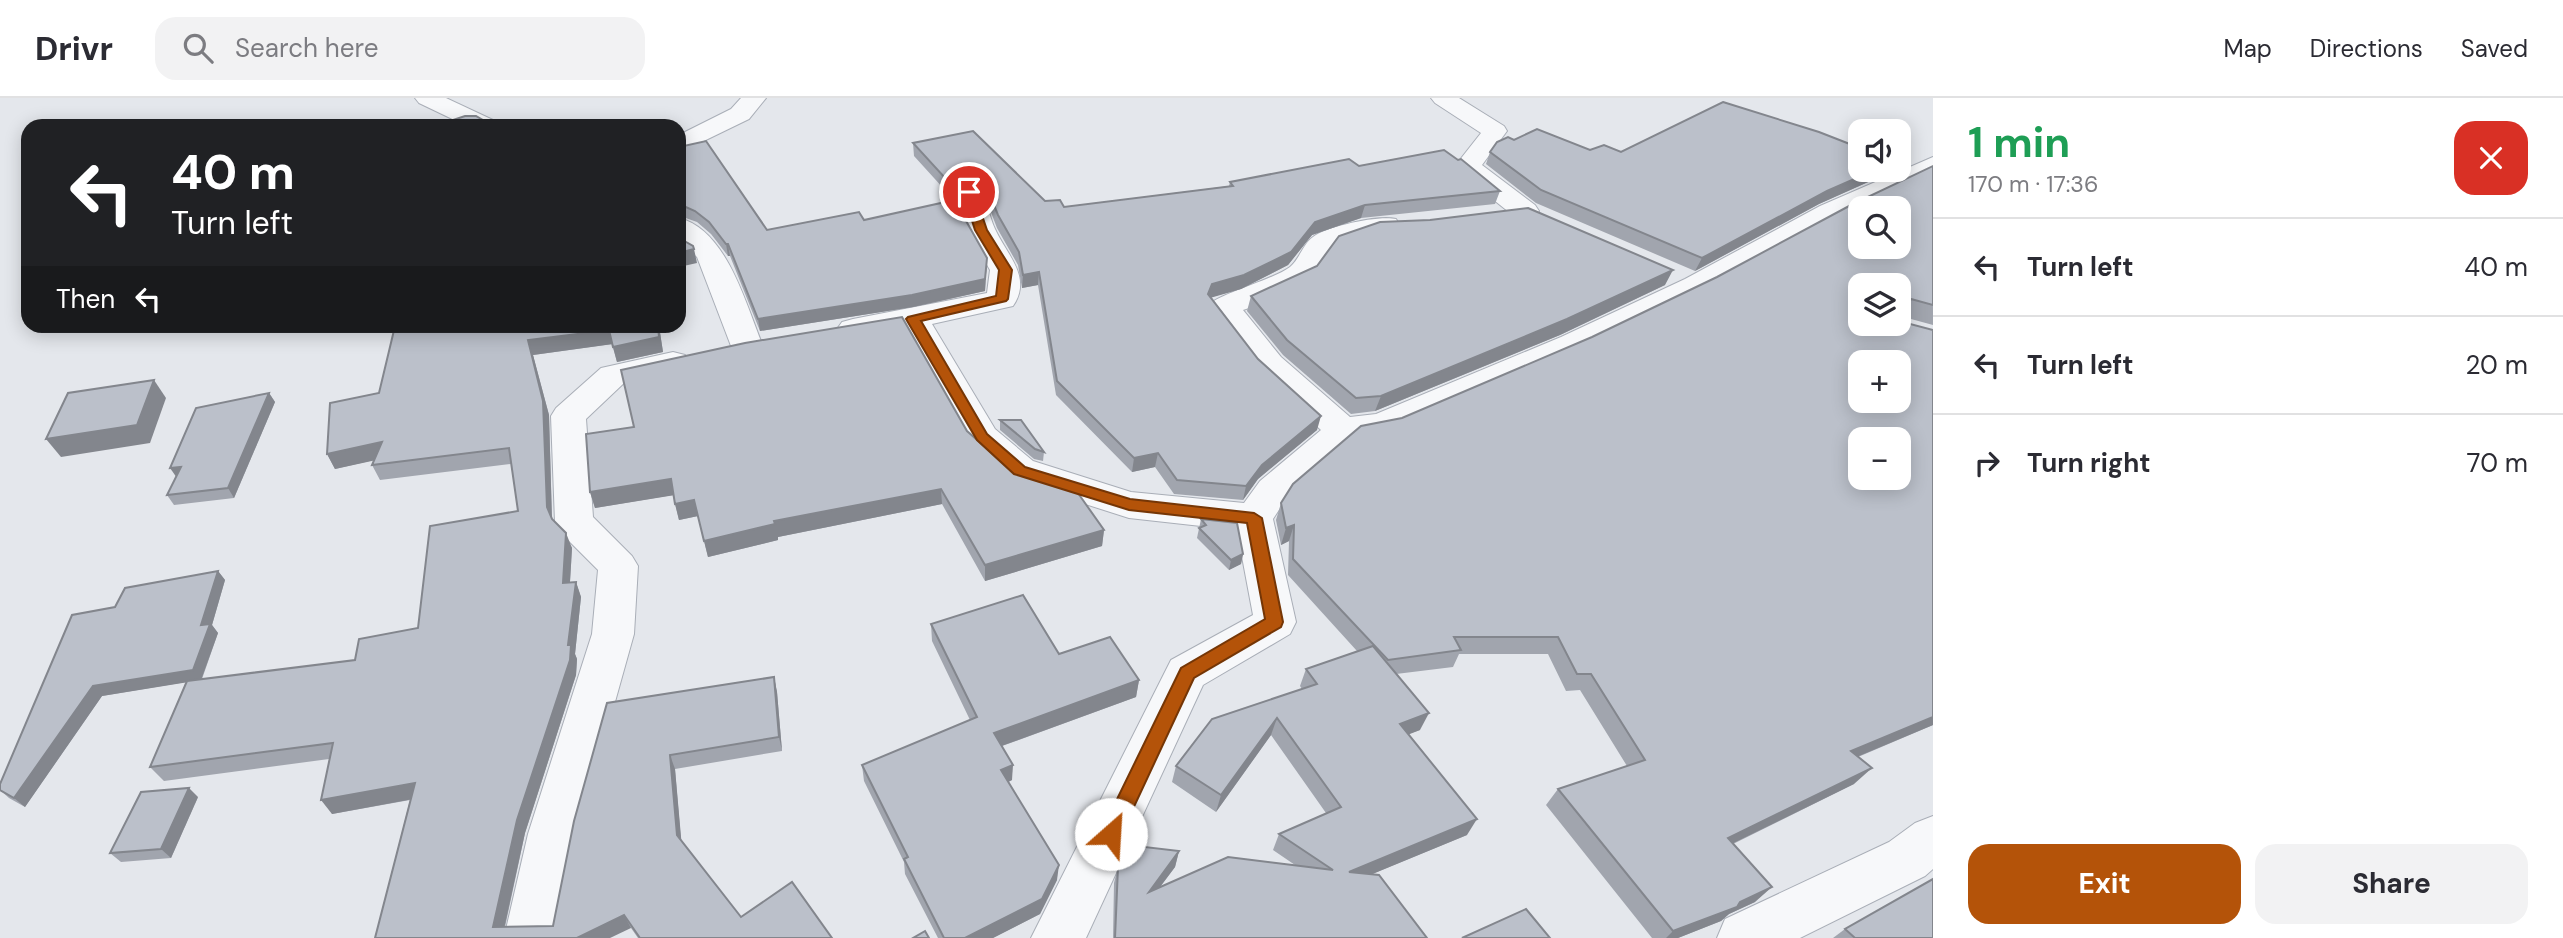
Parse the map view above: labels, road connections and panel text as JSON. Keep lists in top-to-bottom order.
{
  "page": {
    "header": "Drivr",
    "search": "Search here",
    "nav": ["Map", "Directions", "Saved"],
    "heading": ["1 min", "170 m · 17:36"],
    "map_buttons": ["+", "−"],
    "turn": ["40 m", "Turn left"],
    "list": [
      {
        "name": "Turn left",
        "value": "40 m"
      },
      {
        "name": "Turn left",
        "value": "20 m"
      },
      {
        "name": "Turn right",
        "value": "70 m"
      }
    ],
    "then": "Then",
    "buttons": ["Exit", "Share"]
  }
}
